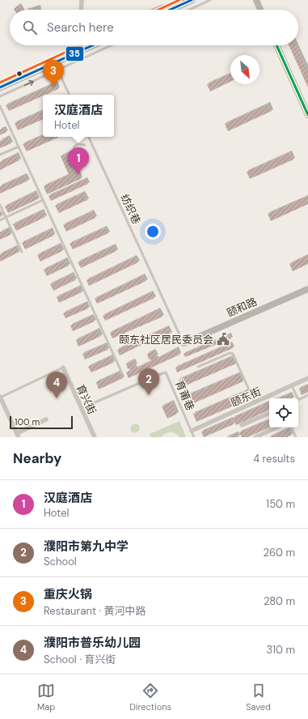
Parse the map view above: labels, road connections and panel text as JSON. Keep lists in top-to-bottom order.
{
  "streets": {
    "street": ["颐和路", "颐东街", "育兴街"],
    "lane": ["纺织巷", "育莆巷"]
  },
  "crossings": [
    ["纺织巷", "颐和路"],
    ["育莆巷", "颐东街"],
    ["育莆巷", "育兴街"]
  ],
  "places": {
    "public building": ["颐东社区居民委员会"]
  },
  "lines": ["transit line 35"],
  "scale_bar": "100 m",
  "north": "bottom right",
  "page": {
    "search": "Search here",
    "pins": [
      "3",
      "1",
      "2",
      "4"
    ],
    "popup": ["汉庭酒店", "Hotel"],
    "scale": "100 m",
    "heading": ["Nearby", "4 results"],
    "list": [
      {
        "mark": "1",
        "name": "汉庭酒店",
        "note": "Hotel",
        "value": "150 m"
      },
      {
        "mark": "2",
        "name": "濮阳市第九中学",
        "note": "School",
        "value": "260 m"
      },
      {
        "mark": "3",
        "name": "重庆火锅",
        "note": "Restaurant · 黄河中路",
        "value": "280 m"
      },
      {
        "mark": "4",
        "name": "濮阳市普乐幼儿园",
        "note": "School · 育兴街",
        "value": "310 m"
      }
    ],
    "nav": ["Map", "Directions", "Saved"]
  }
}
